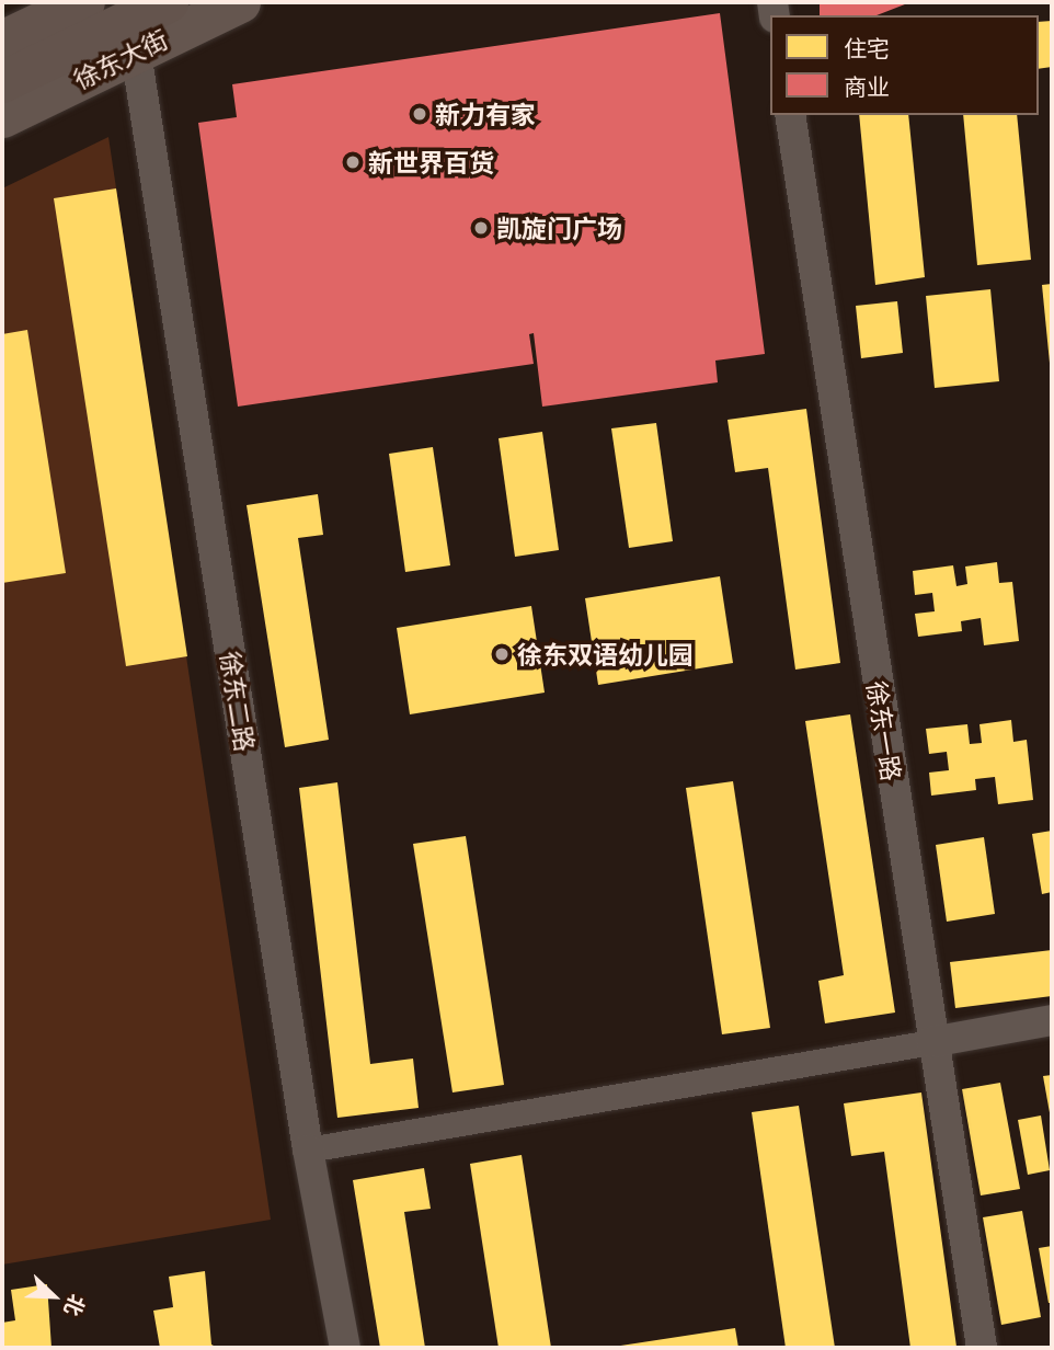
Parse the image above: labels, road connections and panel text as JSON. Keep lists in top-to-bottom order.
{
  "streets": {
    "main road": ["徐东大街"],
    "street": ["徐东二路", "徐东一路"]
  },
  "crossings": [
    ["徐东大街", "徐东二路"]
  ],
  "places": [
    "新力有家",
    "新世界百货",
    "凯旋门广场",
    "徐东双语幼儿园"
  ],
  "legend": ["住宅", "商业"],
  "north": "bottom right"
}
